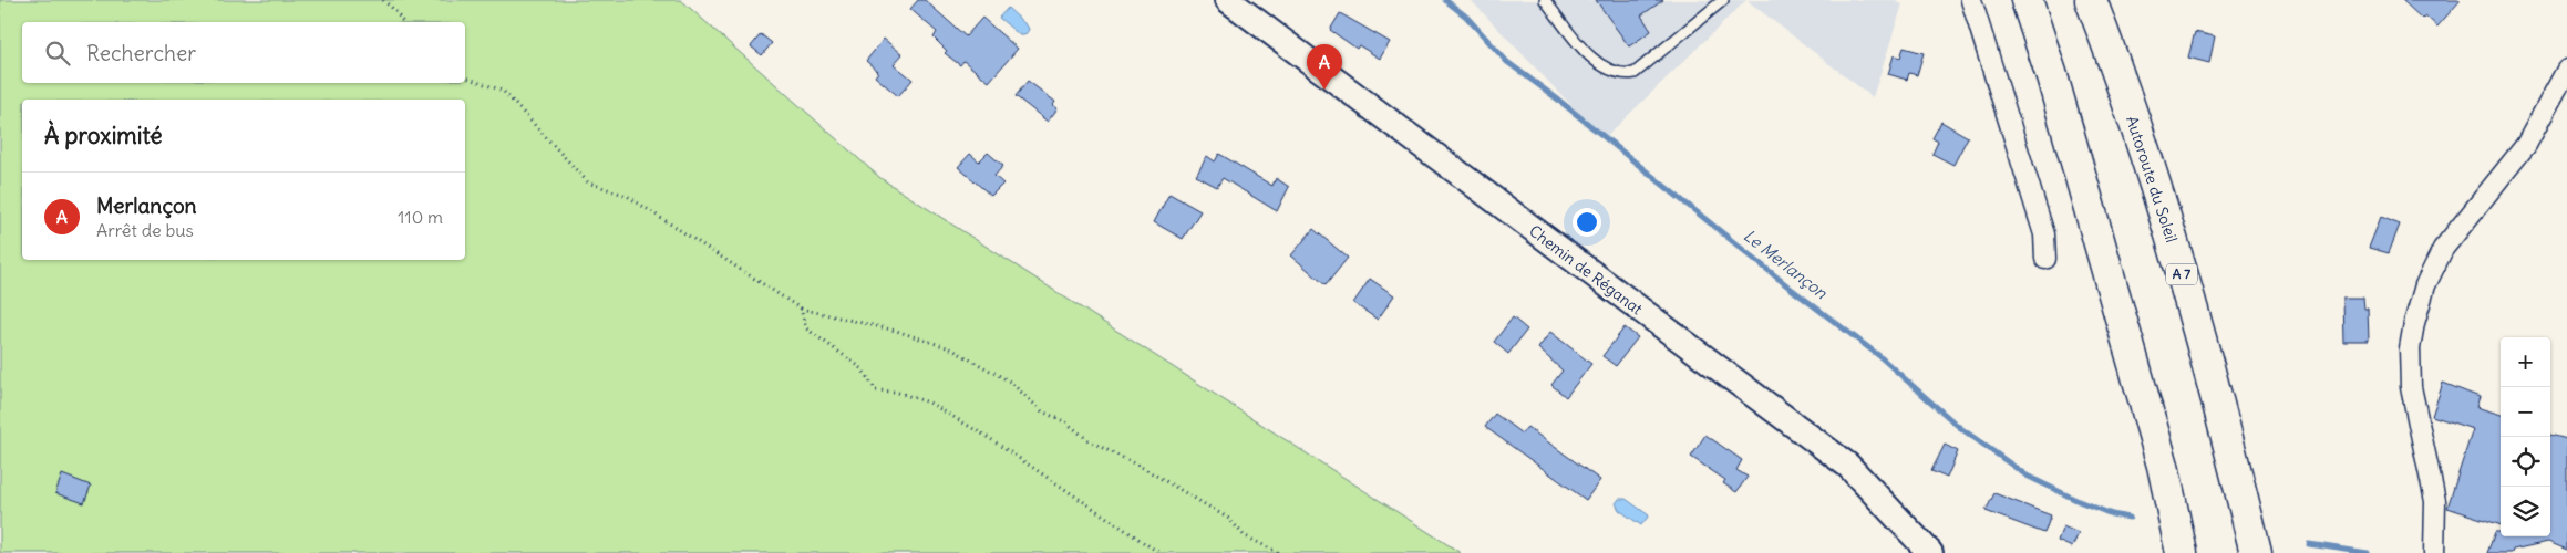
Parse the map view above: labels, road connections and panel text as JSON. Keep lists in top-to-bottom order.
{
  "streets": {
    "highway": ["Autoroute du Soleil", "A 7"],
    "street": ["Chemin de Réganat"]
  },
  "water": ["Le Merlançon"],
  "page": {
    "search": "Rechercher",
    "pins": "A",
    "heading": "À proximité",
    "list": [
      {
        "mark": "A",
        "name": "Merlançon",
        "note": "Arrêt de bus",
        "value": "110 m"
      }
    ],
    "map_buttons": ["+", "−"]
  }
}
